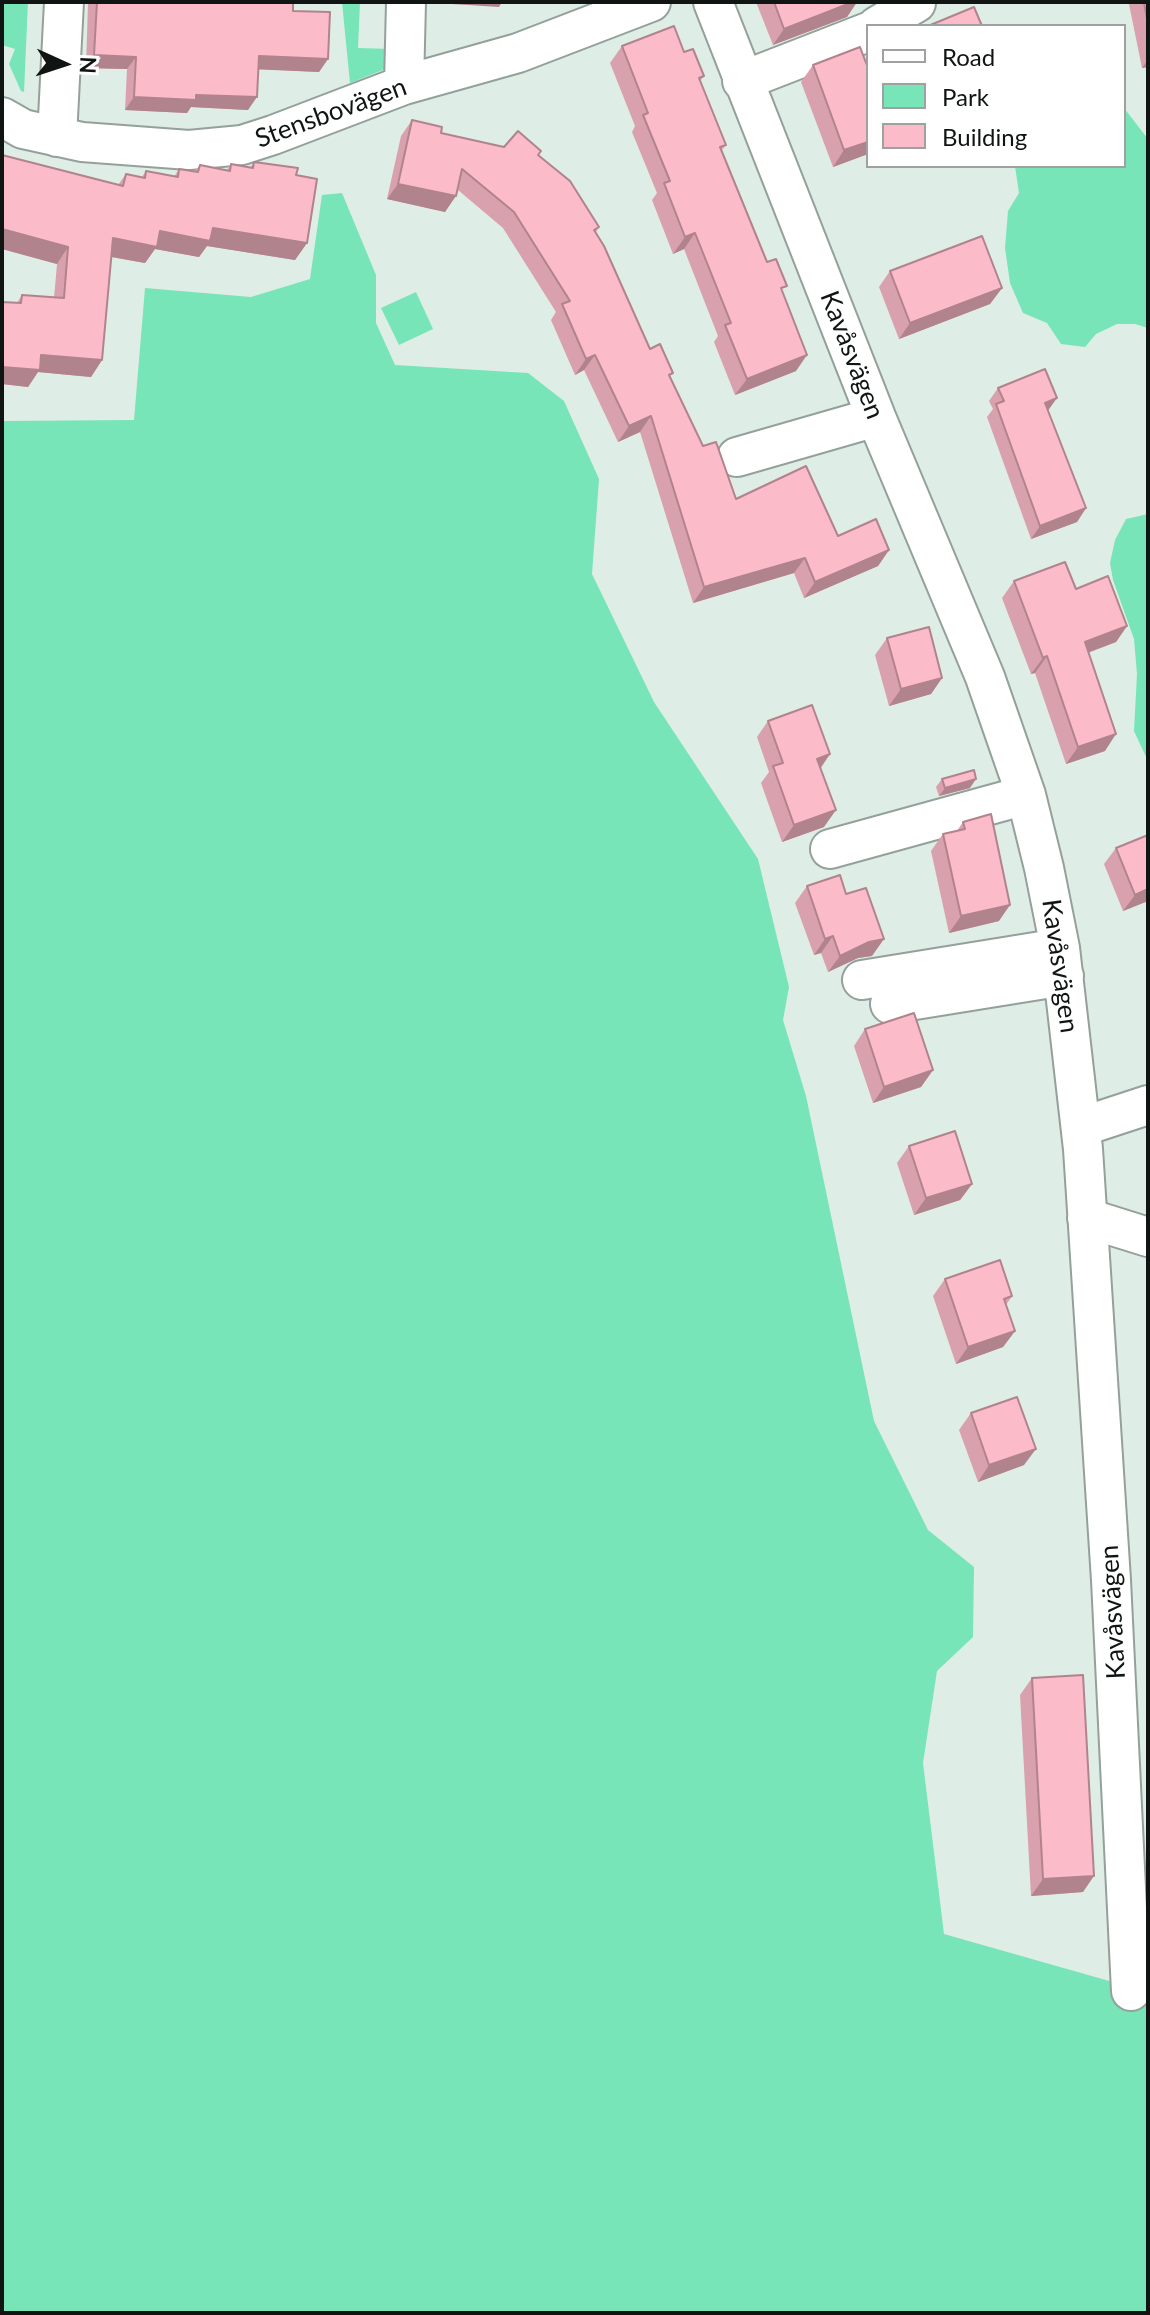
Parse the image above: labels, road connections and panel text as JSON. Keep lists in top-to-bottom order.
{
  "streets": {
    "street": ["Stensbovägen", "Kavåsvägen"]
  },
  "legend": ["Road", "Park", "Building"],
  "north": "right"
}
